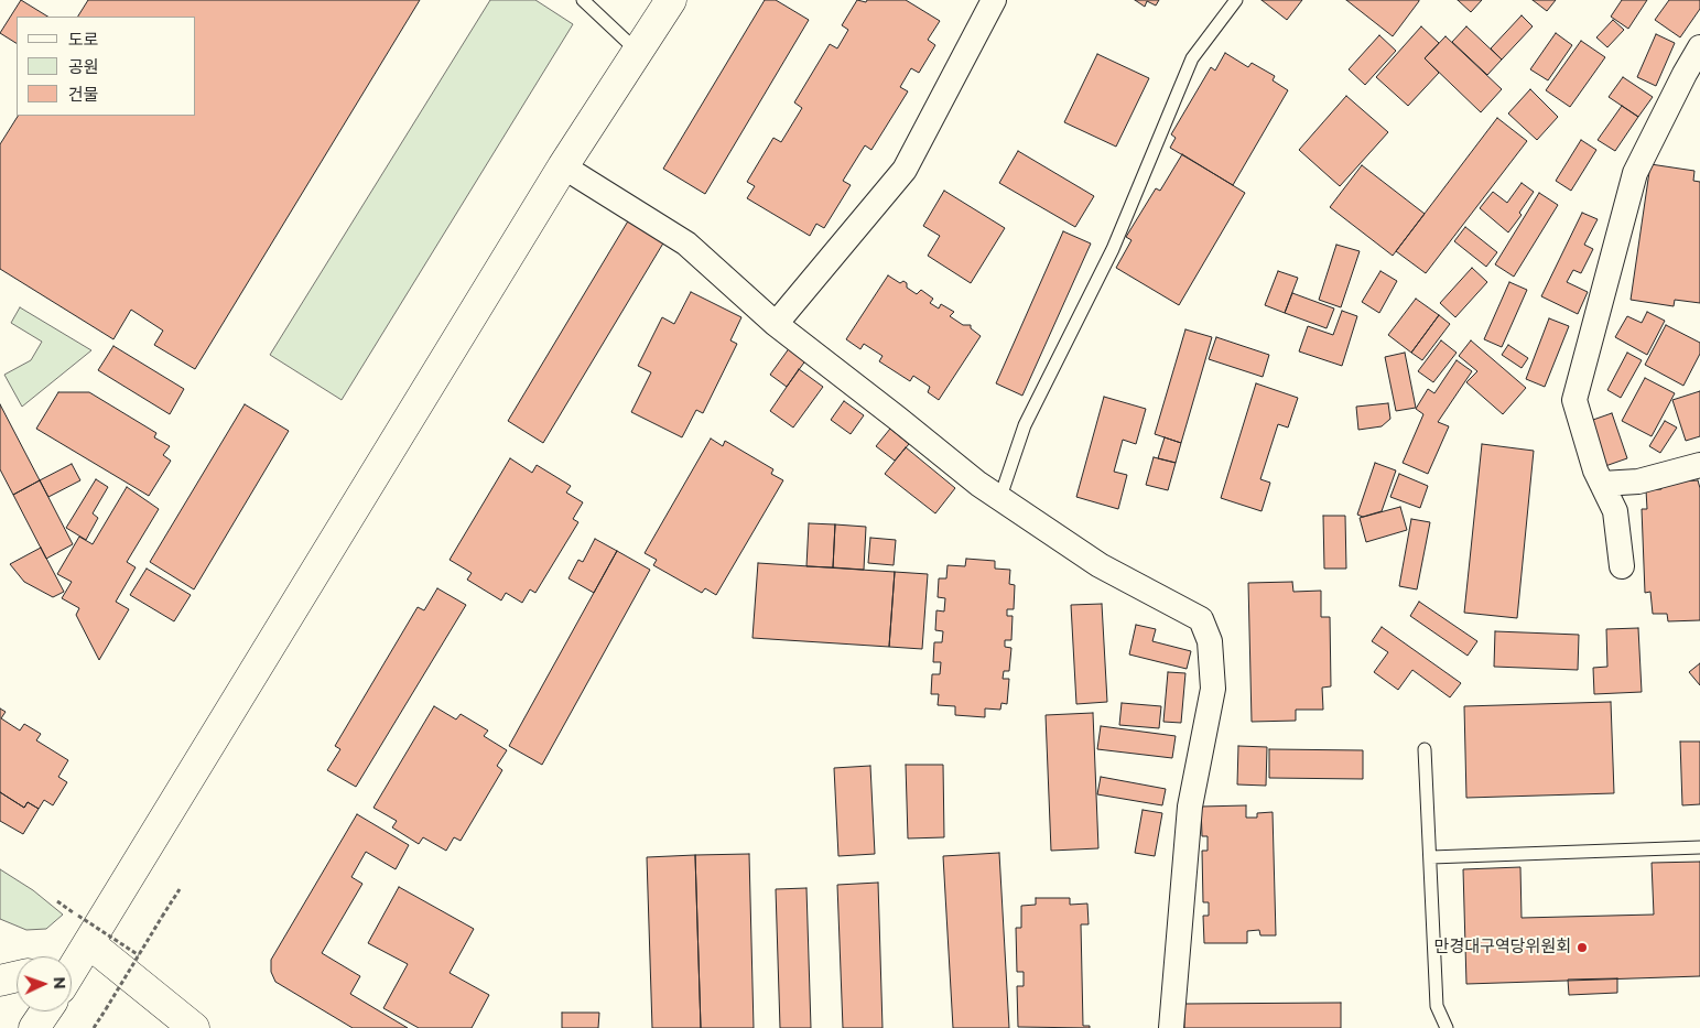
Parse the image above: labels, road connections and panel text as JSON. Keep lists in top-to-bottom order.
{
  "places": ["만경대구역당위원회"],
  "legend": ["도로", "공원", "건물"],
  "north": "right"
}
